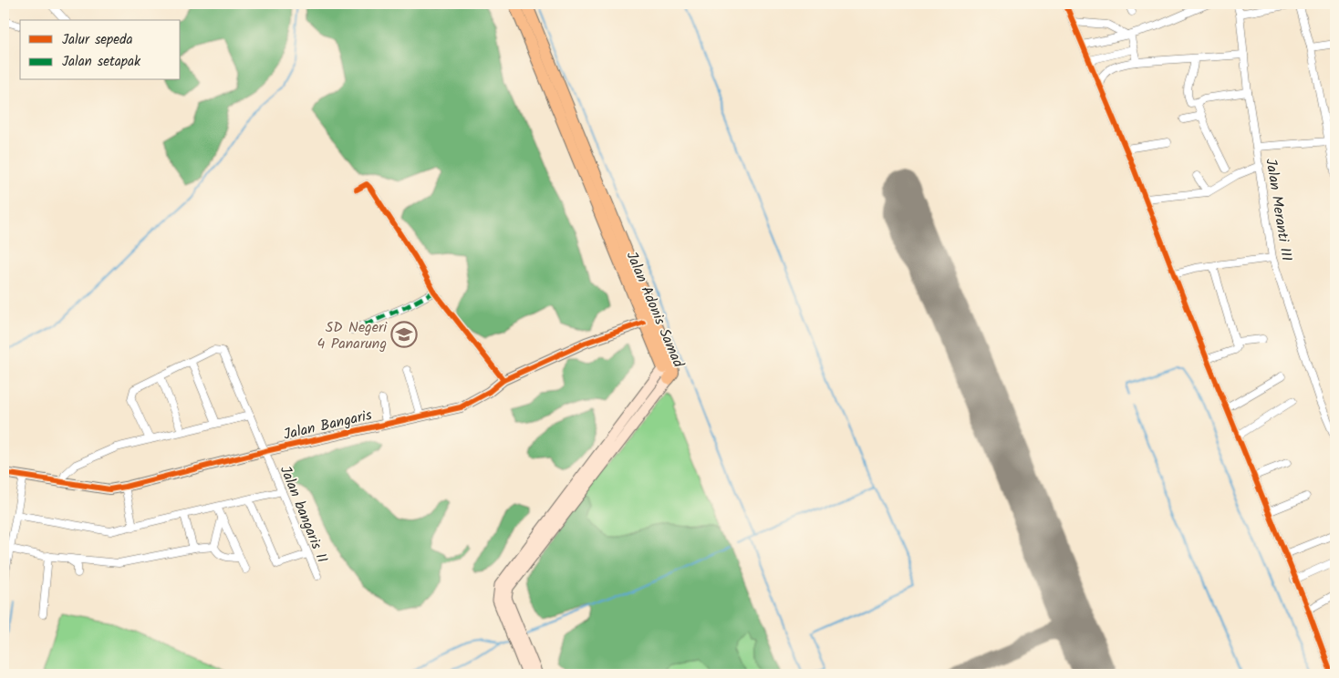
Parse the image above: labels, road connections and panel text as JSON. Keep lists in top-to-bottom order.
{
  "streets": {
    "highway": ["Jalan Adonis Samad"],
    "street": ["Jalan Meranti III", "Jalan Bangaris", "Jalan bangaris II"]
  },
  "crossings": [
    ["Jalan Adonis Samad", "Jalan Bangaris"],
    ["Jalan Bangaris", "Jalan bangaris II"]
  ],
  "places": {
    "school or university": ["SD Negeri 4 Panarung"]
  },
  "legend": ["Jalur sepeda", "Jalan setapak"]
}
